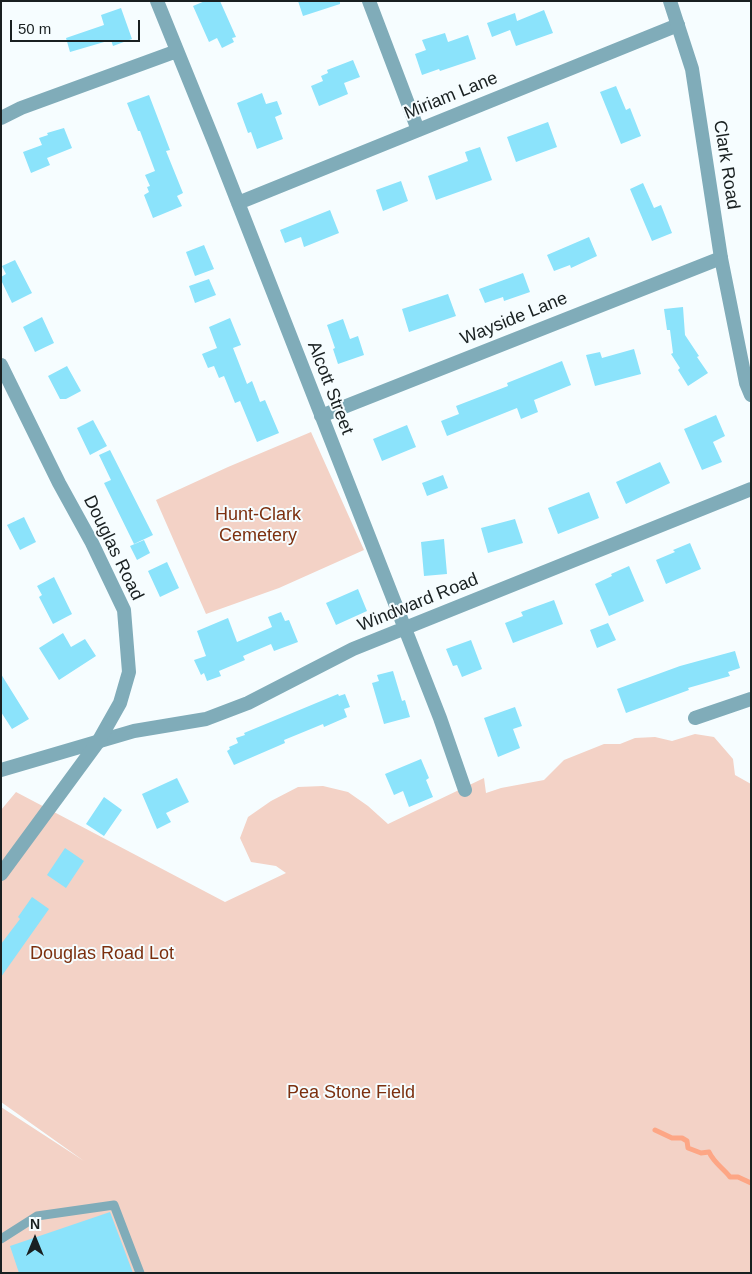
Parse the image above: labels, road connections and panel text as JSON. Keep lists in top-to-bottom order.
{
  "streets": {
    "street": [
      "Miriam Lane",
      "Clark Road",
      "Wayside Lane",
      "Alcott Street",
      "Douglas Road",
      "Windward Road"
    ]
  },
  "crossings": [
    ["Miriam Lane", "Clark Road"],
    ["Miriam Lane", "Alcott Street"],
    ["Clark Road", "Wayside Lane"],
    ["Wayside Lane", "Alcott Street"],
    ["Alcott Street", "Windward Road"],
    ["Douglas Road", "Windward Road"]
  ],
  "parks": ["Hunt-Clark Cemetery", "Douglas Road Lot", "Pea Stone Field"],
  "scale_bar": "50 m",
  "north": "top"
}
